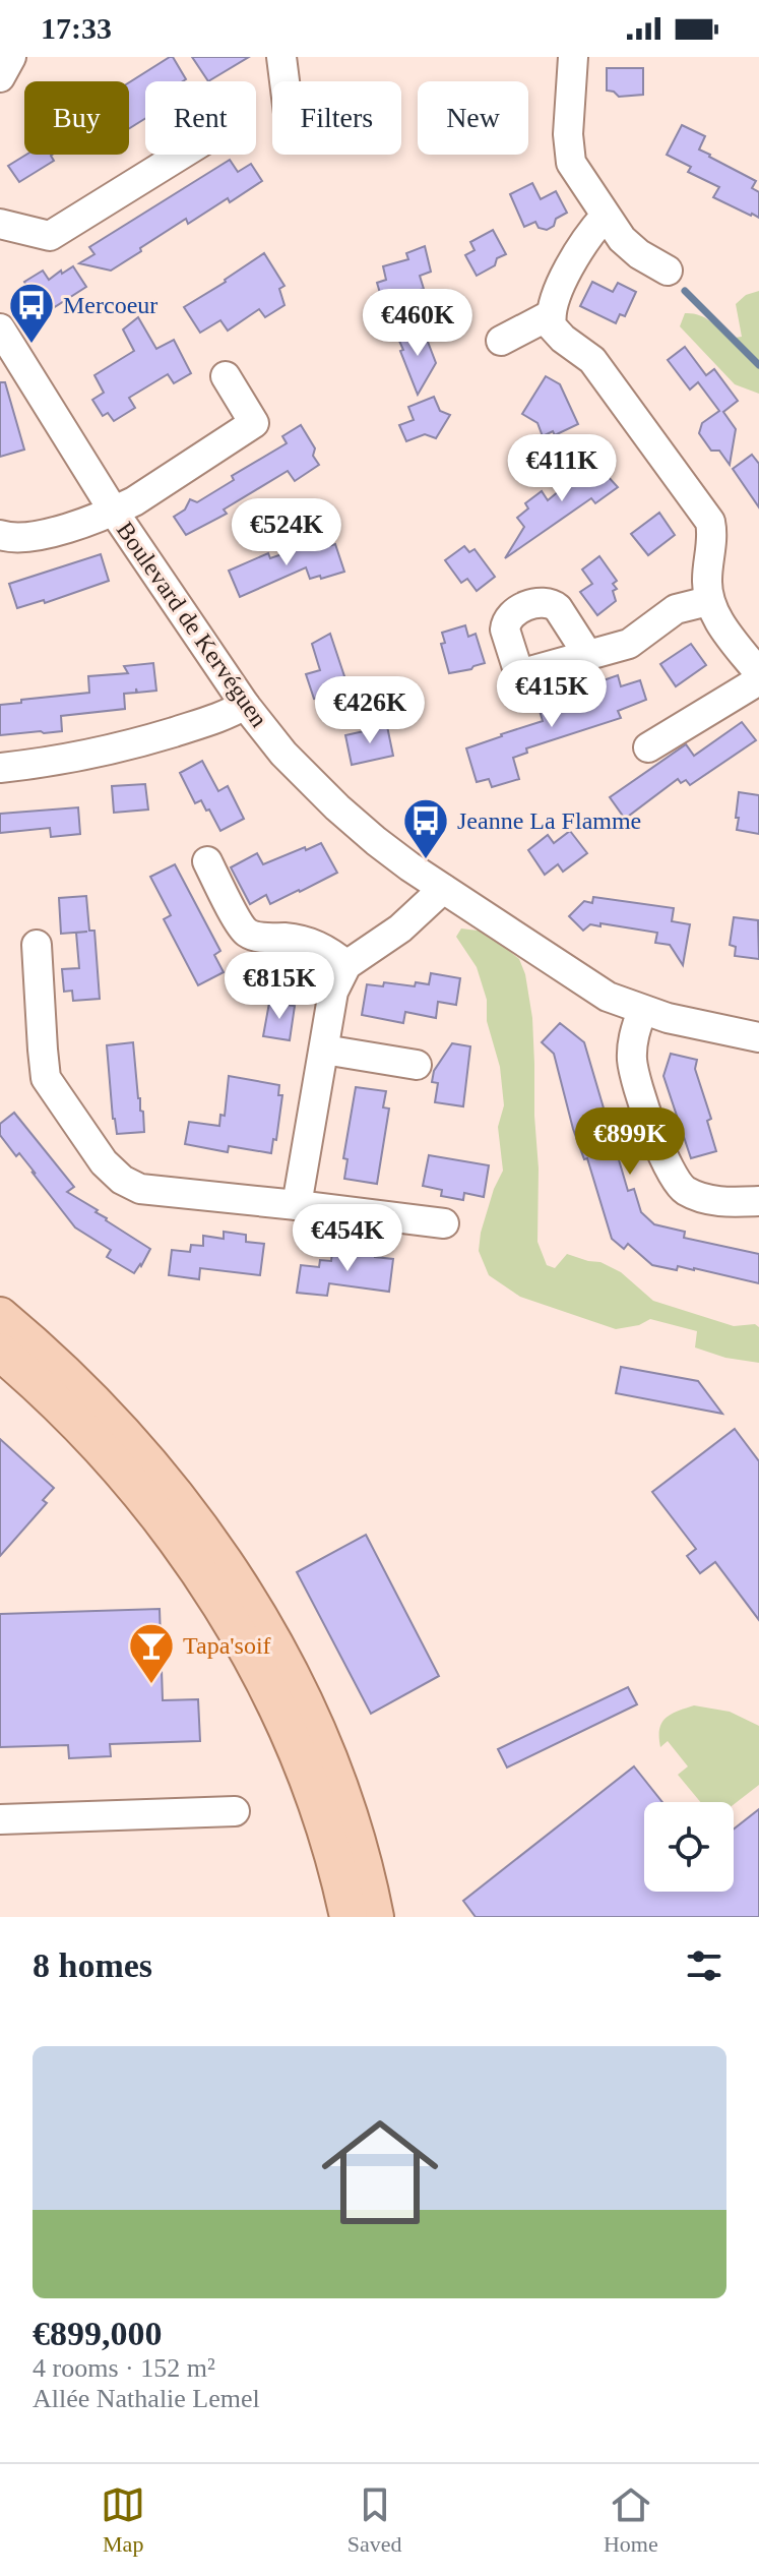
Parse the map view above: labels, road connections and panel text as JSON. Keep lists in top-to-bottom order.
{
  "streets": {
    "street": ["Boulevard de Kervéguen"]
  },
  "places": {
    "bus stop": ["Mercoeur", "Jeanne La Flamme"],
    "bar": ["Tapa'soif"]
  },
  "page": {
    "status": "17:33",
    "chip": [
      "Buy",
      "Rent",
      "Filters",
      "New"
    ],
    "price": [
      "€460K",
      "€411K",
      "€524K",
      "€415K",
      "€426K",
      "€815K",
      "€899K",
      "€454K"
    ],
    "heading": "8 homes",
    "list": [
      {
        "name": "€899,000",
        "note": "4 rooms · 152 m² · Allée Nathalie Lemel"
      }
    ],
    "tabs": ["Map", "Saved", "Home"]
  }
}
